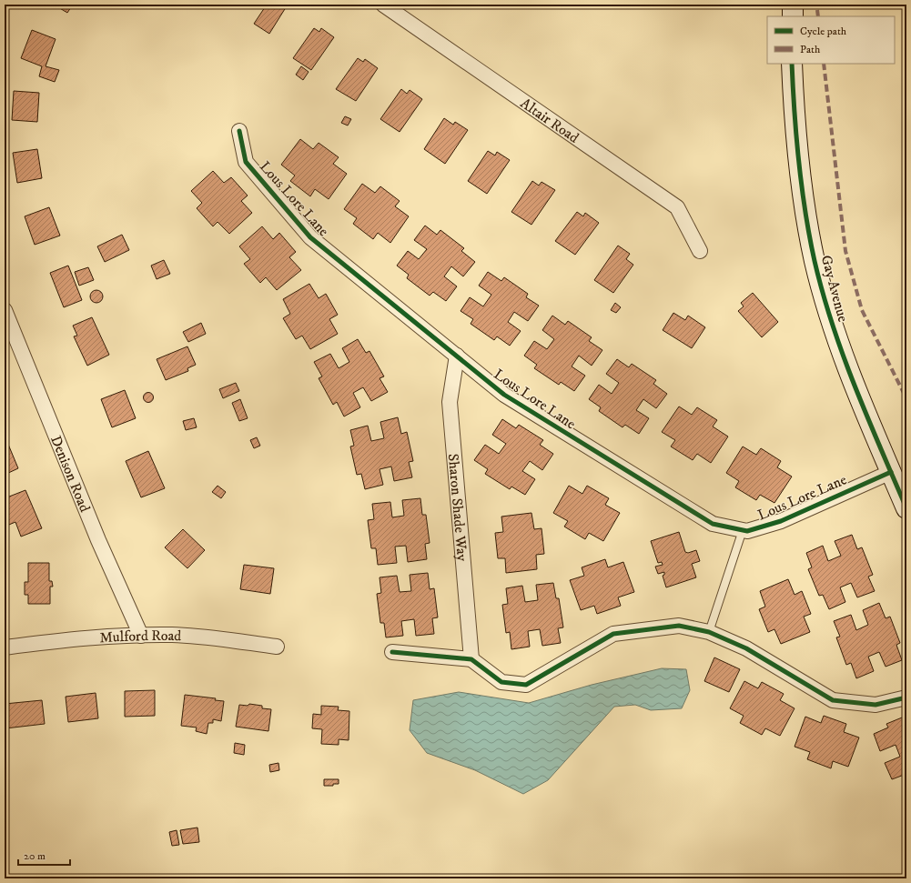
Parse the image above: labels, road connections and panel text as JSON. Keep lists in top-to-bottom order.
{
  "streets": {
    "street": [
      "Altair Road",
      "Lous Lore Lane",
      "Gay Avenue",
      "Denison Road",
      "Sharon Shade Way",
      "Mulford Road"
    ]
  },
  "crossings": [
    ["Lous Lore Lane", "Gay Avenue"],
    ["Lous Lore Lane", "Sharon Shade Way"],
    ["Denison Road", "Mulford Road"]
  ],
  "legend": ["Cycle path", "Path"],
  "scale_bar": "20 m"
}
